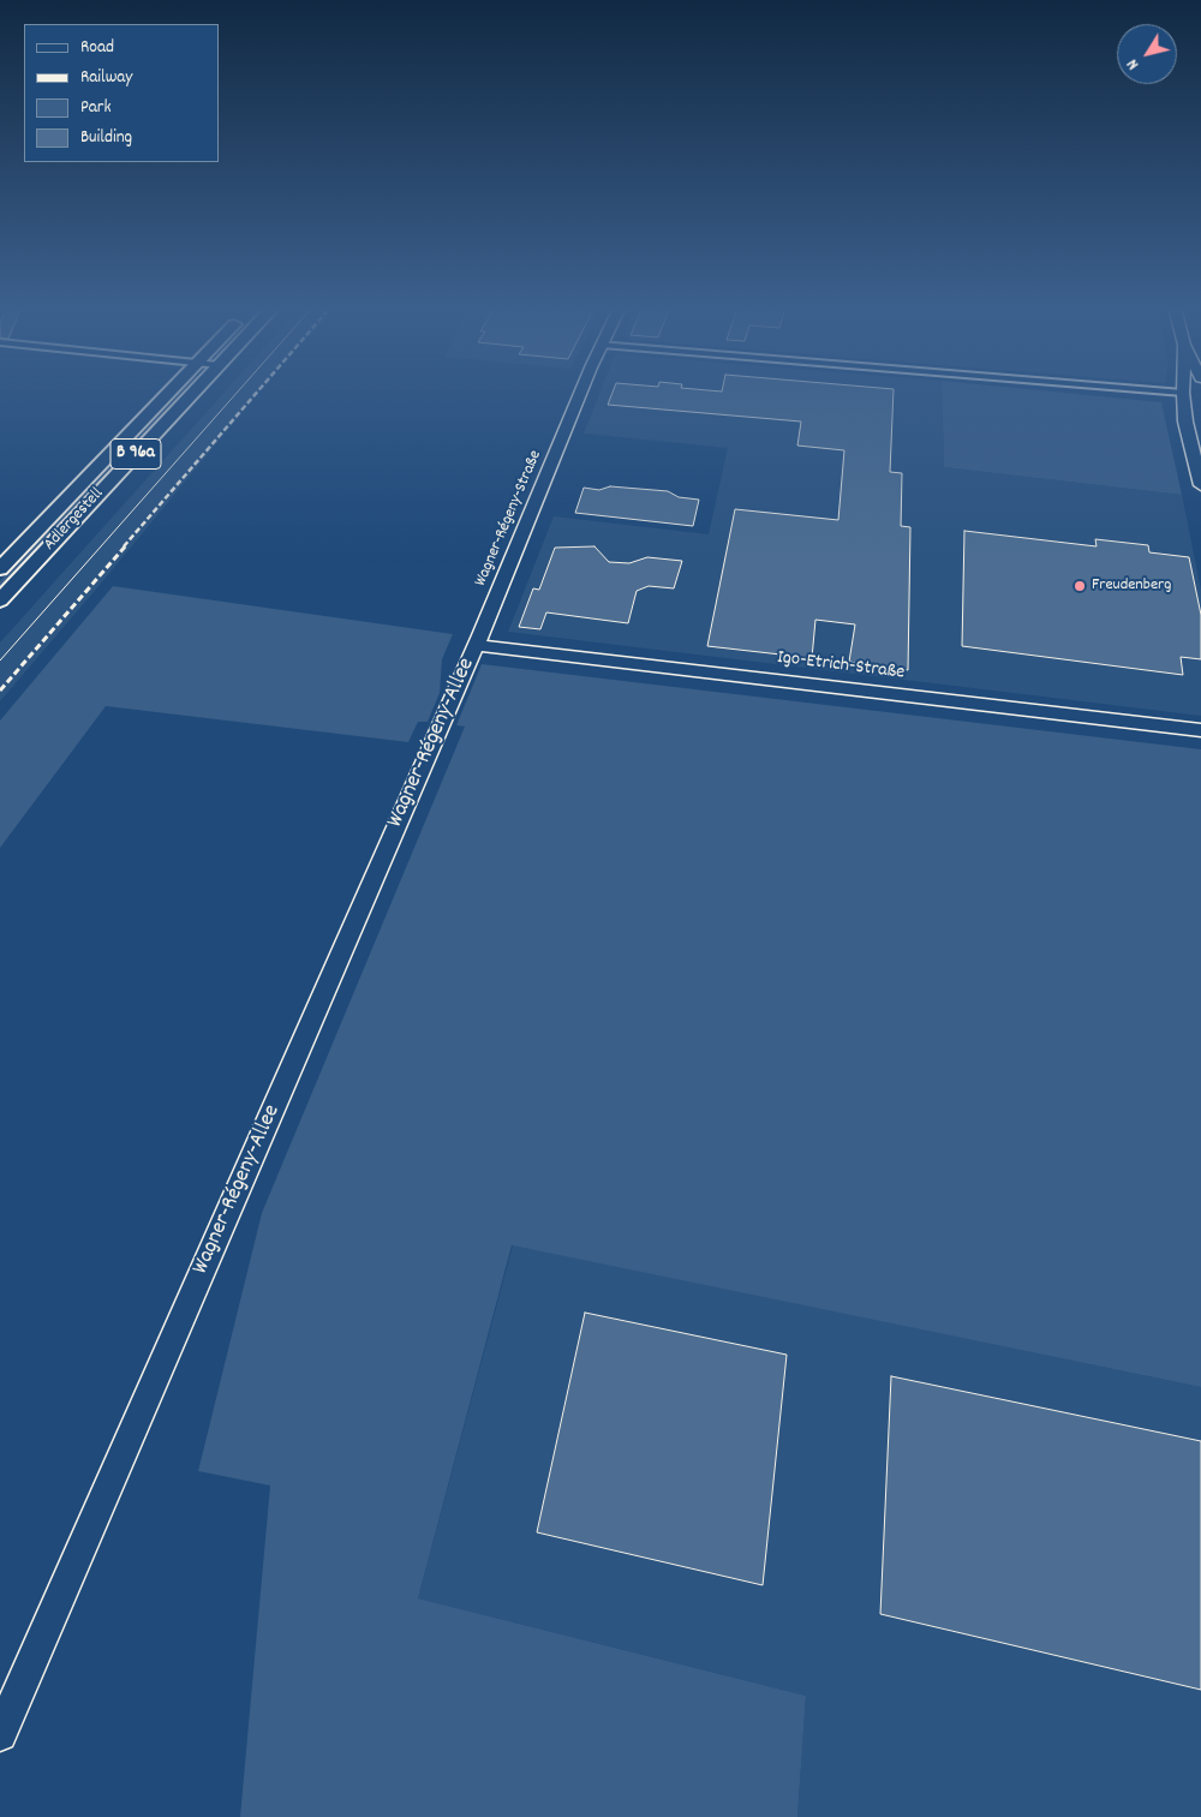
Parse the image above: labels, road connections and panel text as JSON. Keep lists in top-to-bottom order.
{
  "streets": {
    "main road": ["B 96a", "Adlergestell"],
    "street": ["Wagner-Régeny-Straße", "Igo-Etrich-Straße", "Wagner-Régeny-Allee"]
  },
  "crossings": [
    ["Wagner-Régeny-Straße", "Igo-Etrich-Straße"],
    ["Wagner-Régeny-Straße", "Wagner-Régeny-Allee"],
    ["Igo-Etrich-Straße", "Wagner-Régeny-Allee"]
  ],
  "places": ["Freudenberg"],
  "legend": [
    "Road",
    "Railway",
    "Park",
    "Building"
  ],
  "north": "bottom left"
}
